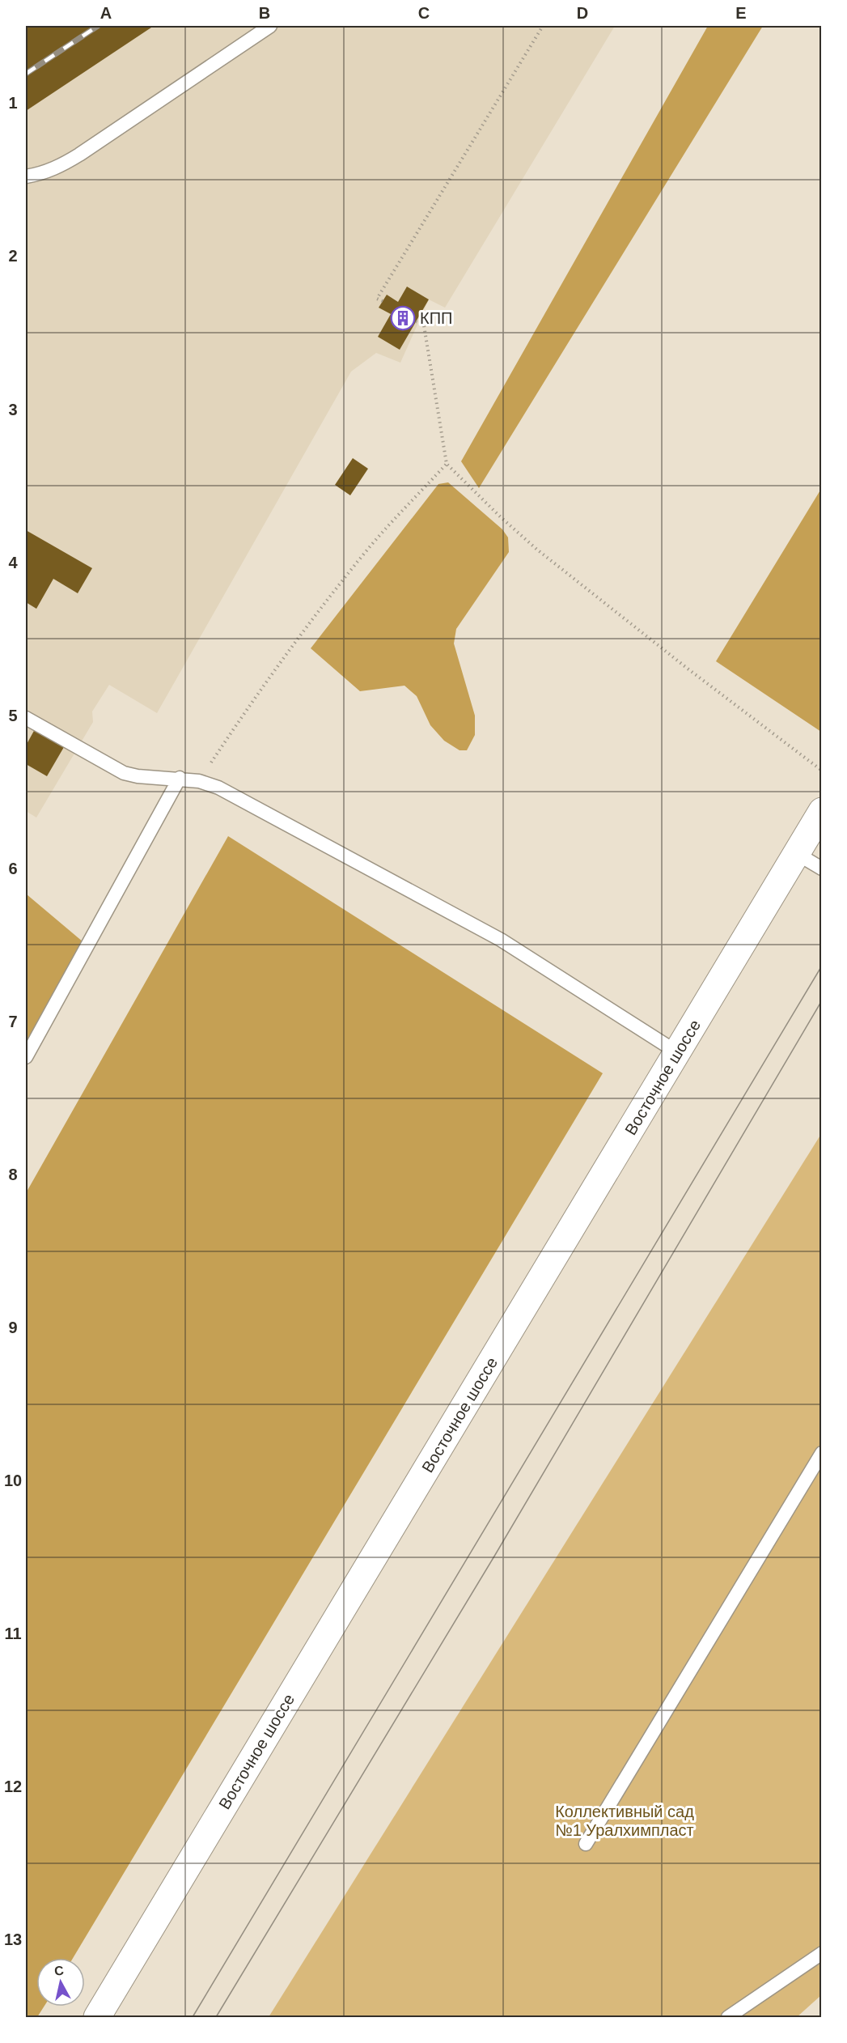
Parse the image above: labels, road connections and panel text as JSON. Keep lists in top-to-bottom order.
{
  "streets": {
    "main road": ["Восточное шоссе"]
  },
  "parks": ["Коллективный сад №1 Уралхимпласт"],
  "places": {
    "building": ["КПП"]
  },
  "north": "top",
  "grid": {
    "columns": [
      "A",
      "B",
      "C",
      "D",
      "E"
    ],
    "rows": [
      "1",
      "2",
      "3",
      "4",
      "5",
      "6",
      "7",
      "8",
      "9",
      "10",
      "11",
      "12",
      "13"
    ]
  }
}
